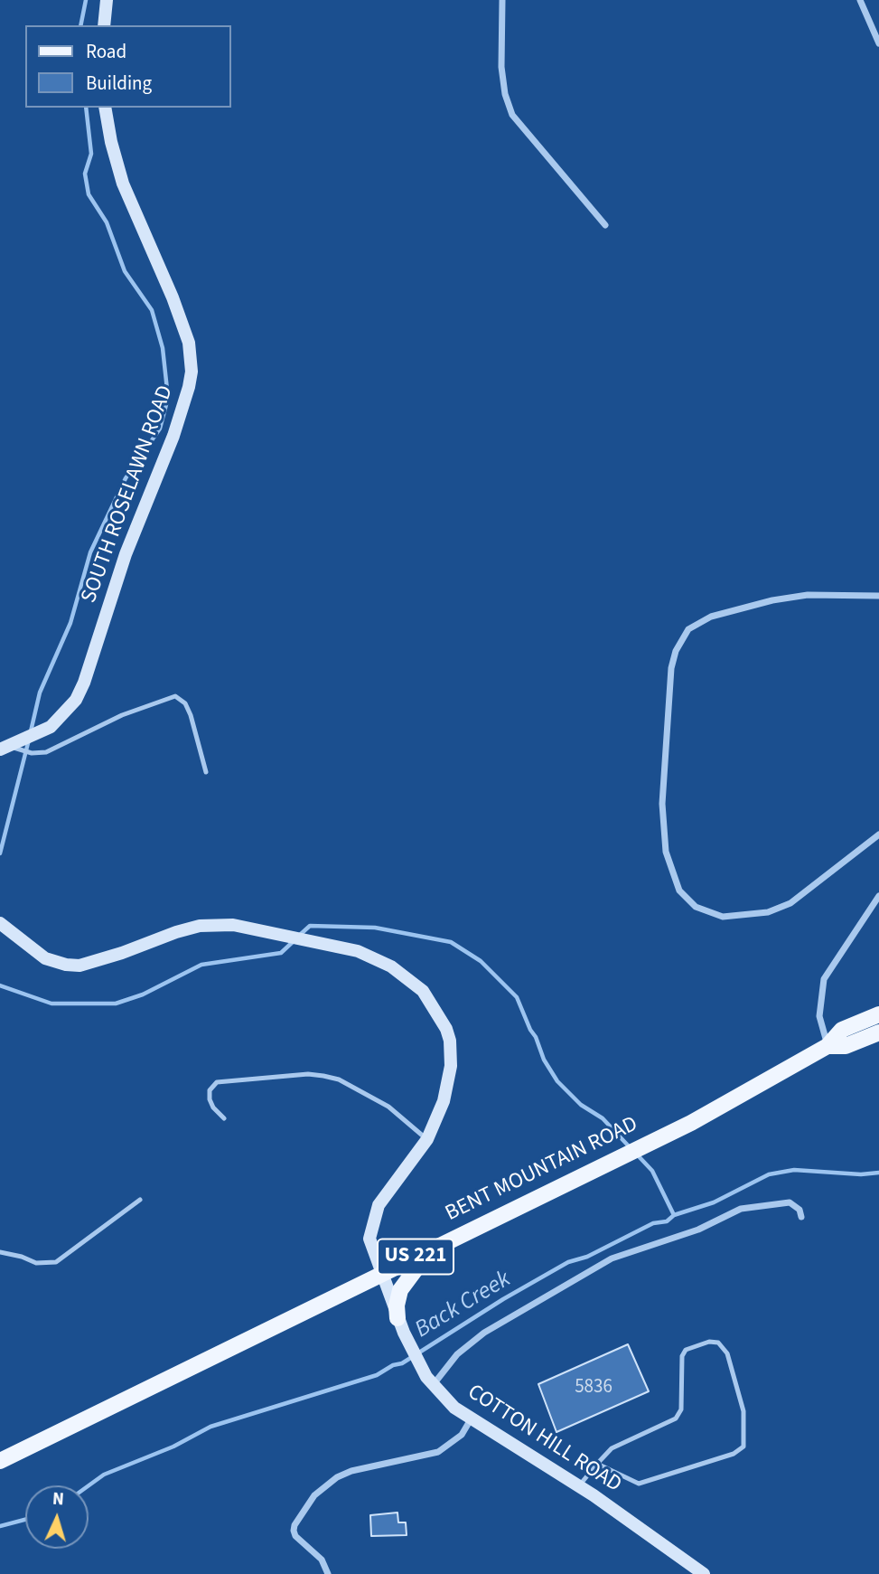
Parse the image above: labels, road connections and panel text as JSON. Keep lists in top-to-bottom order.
{
  "streets": {
    "main road": ["BENT MOUNTAIN ROAD", "US 221"],
    "street": ["SOUTH ROSELAWN ROAD", "COTTON HILL ROAD"]
  },
  "crossings": [
    ["BENT MOUNTAIN ROAD", "COTTON HILL ROAD"]
  ],
  "water": ["Back Creek"],
  "house_numbers": ["5836"],
  "legend": ["Road", "Building"],
  "north": "top"
}
